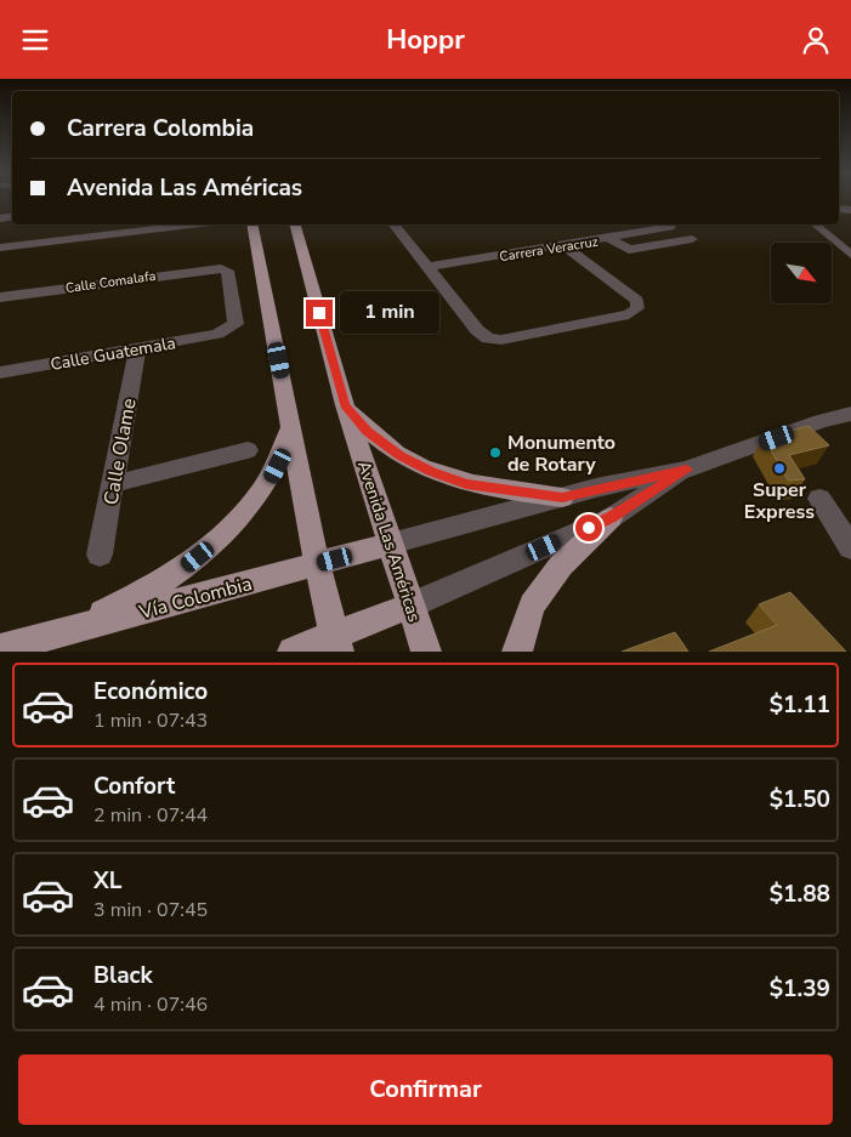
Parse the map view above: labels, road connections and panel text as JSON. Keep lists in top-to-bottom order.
{
  "streets": {
    "main road": ["Avenida Las Américas", "Vía Colombia"],
    "street": [
      "Carrera Veracruz",
      "Calle Comalafa",
      "Calle Guatemala",
      "Calle Olame"
    ]
  },
  "crossings": [
    ["Calle Comalafa", "Calle Guatemala"],
    ["Calle Guatemala", "Calle Olame"],
    ["Avenida Las Américas", "Vía Colombia"]
  ],
  "places": ["Monumento de Rotary", "Super Express"],
  "north": "bottom right",
  "page": {
    "header": "Hoppr",
    "banner": ["Carrera Colombia", "Avenida Las Américas"],
    "bubble": "1 min",
    "list": [
      {
        "name": "Económico",
        "note": "1 min · 07:43",
        "value": "$1.11"
      },
      {
        "name": "Confort",
        "note": "2 min · 07:44",
        "value": "$1.50"
      },
      {
        "name": "XL",
        "note": "3 min · 07:45",
        "value": "$1.88"
      },
      {
        "name": "Black",
        "note": "4 min · 07:46",
        "value": "$1.39"
      }
    ],
    "buttons": "Confirmar"
  }
}
